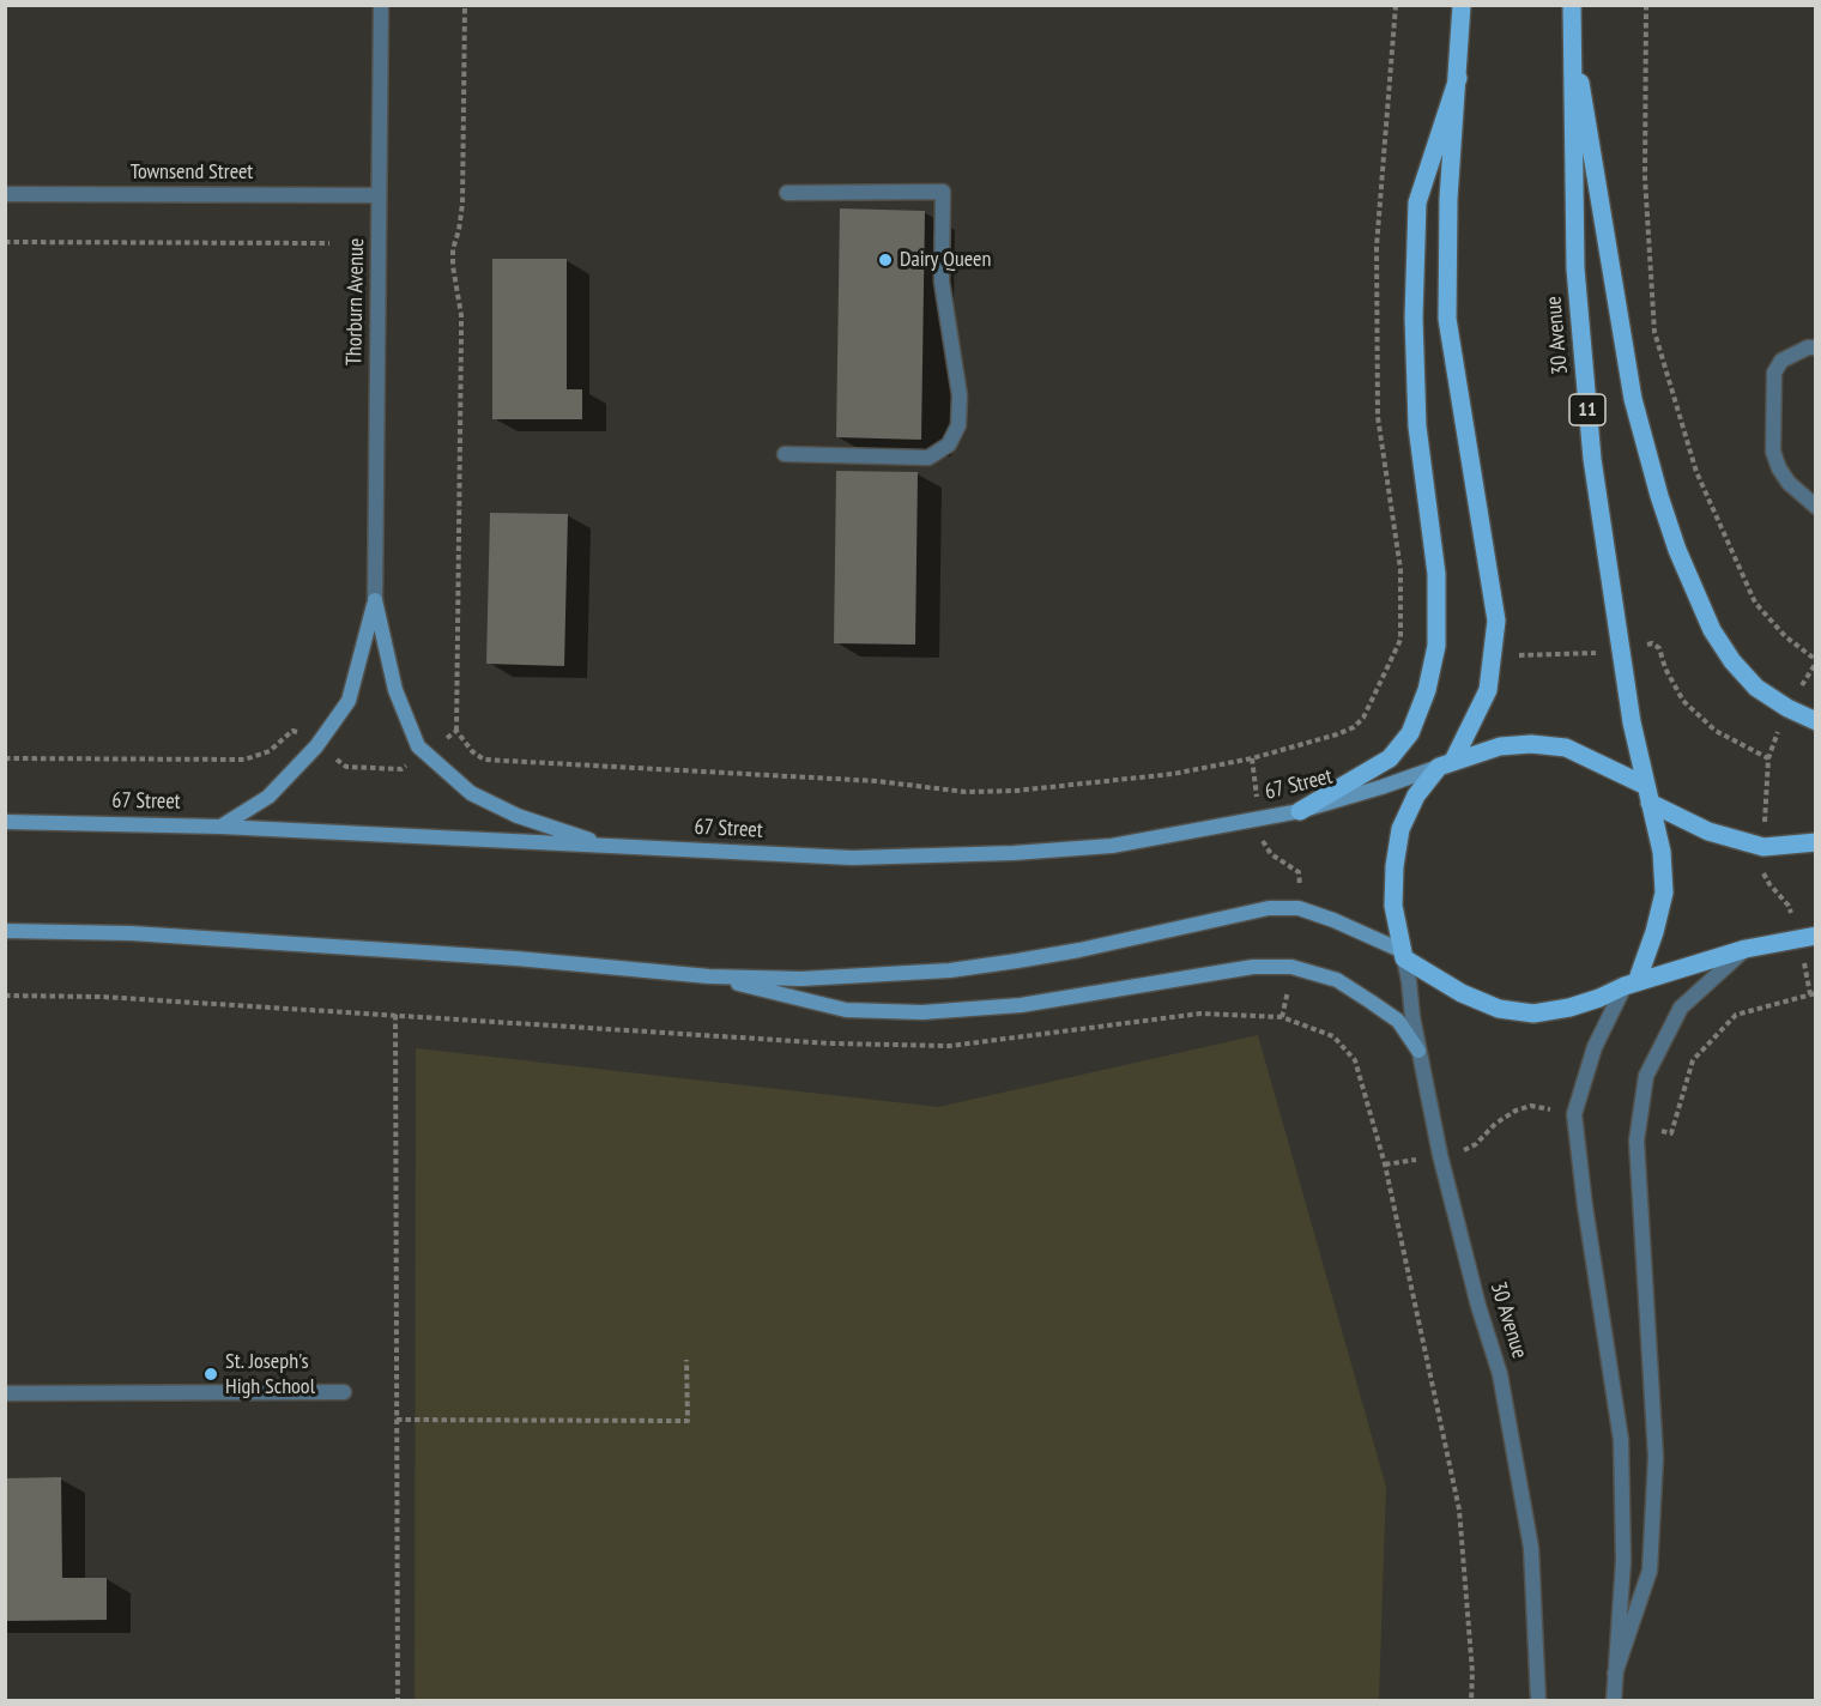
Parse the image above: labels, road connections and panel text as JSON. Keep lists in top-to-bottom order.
{
  "streets": {
    "main road": ["30 Avenue", "11", "67 Street"],
    "street": ["Townsend Street", "Thorburn Avenue"]
  },
  "crossings": [
    ["Townsend Street", "Thorburn Avenue"]
  ],
  "places": ["Dairy Queen", "St. Joseph's High School"]
}
